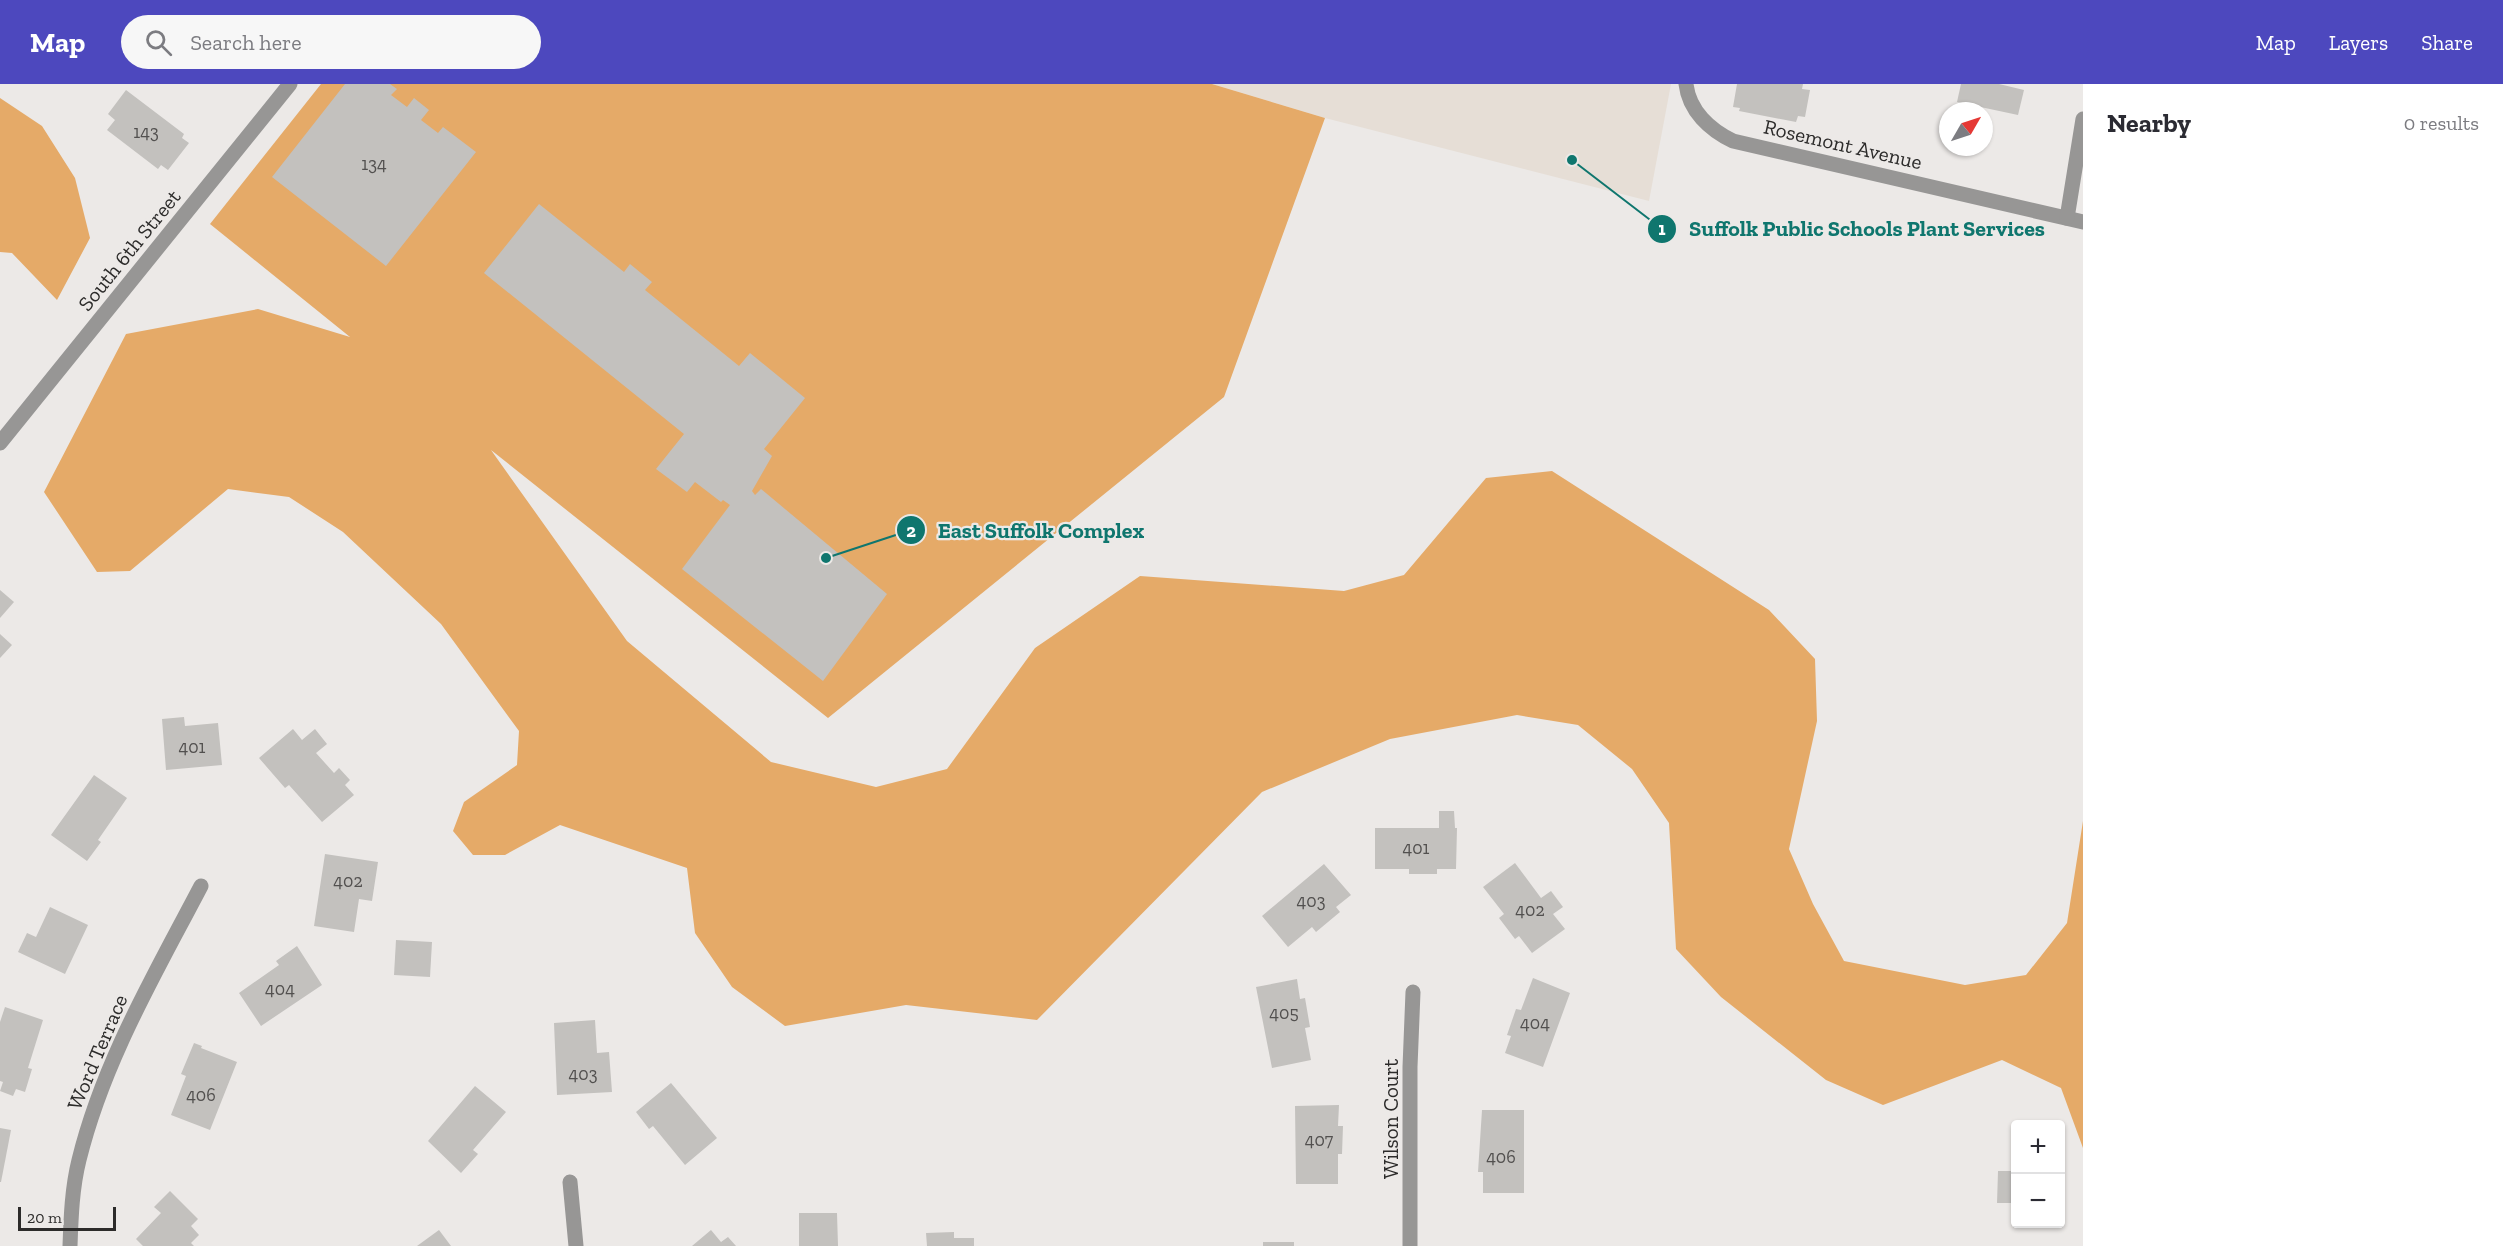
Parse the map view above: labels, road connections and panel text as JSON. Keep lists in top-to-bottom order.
{
  "streets": {
    "street": [
      "Rosemont Avenue",
      "South 6th Street",
      "Word Terrace",
      "Wilson Court"
    ]
  },
  "places": ["Suffolk Public Schools Plant Services", "East Suffolk Complex"],
  "house_numbers": [
    "143",
    "134",
    "401",
    "401",
    "402",
    "403",
    "402",
    "404",
    "405",
    "404",
    "403",
    "406",
    "407",
    "406"
  ],
  "scale_bar": "20 m",
  "north": "top right",
  "page": {
    "header": "Map",
    "search": "Search here",
    "nav": ["Map", "Layers", "Share"],
    "heading": ["Nearby", "0 results"],
    "map_buttons": ["+", "−"],
    "scale": "20 m"
  }
}
